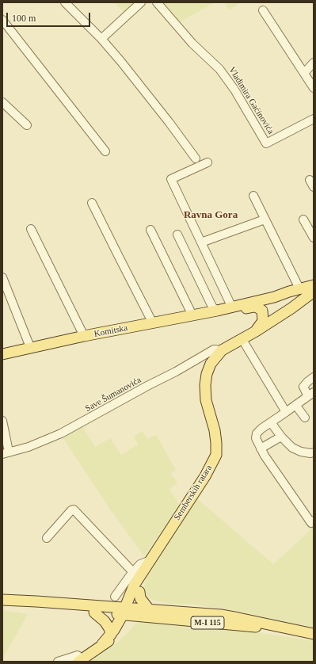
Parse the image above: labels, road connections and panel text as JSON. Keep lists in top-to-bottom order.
{
  "streets": {
    "main road": ["Komitska", "Semberskih ratara", "M-I 115"],
    "street": ["Vladimira Gaćinovića", "Save Šumanovića"]
  },
  "crossings": [
    ["Komitska", "Semberskih ratara"],
    ["Save Šumanovića", "Semberskih ratara"]
  ],
  "districts": ["Ravna Gora"],
  "scale_bar": "100 m"
}
